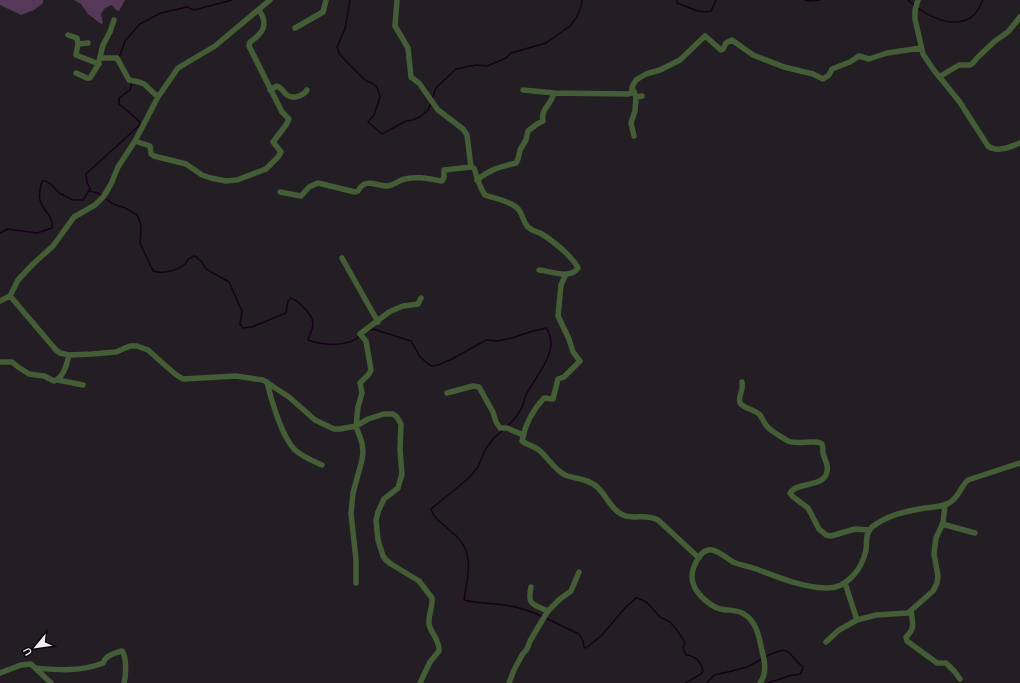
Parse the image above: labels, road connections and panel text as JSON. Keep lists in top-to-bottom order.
{
  "north": "bottom left"
}
